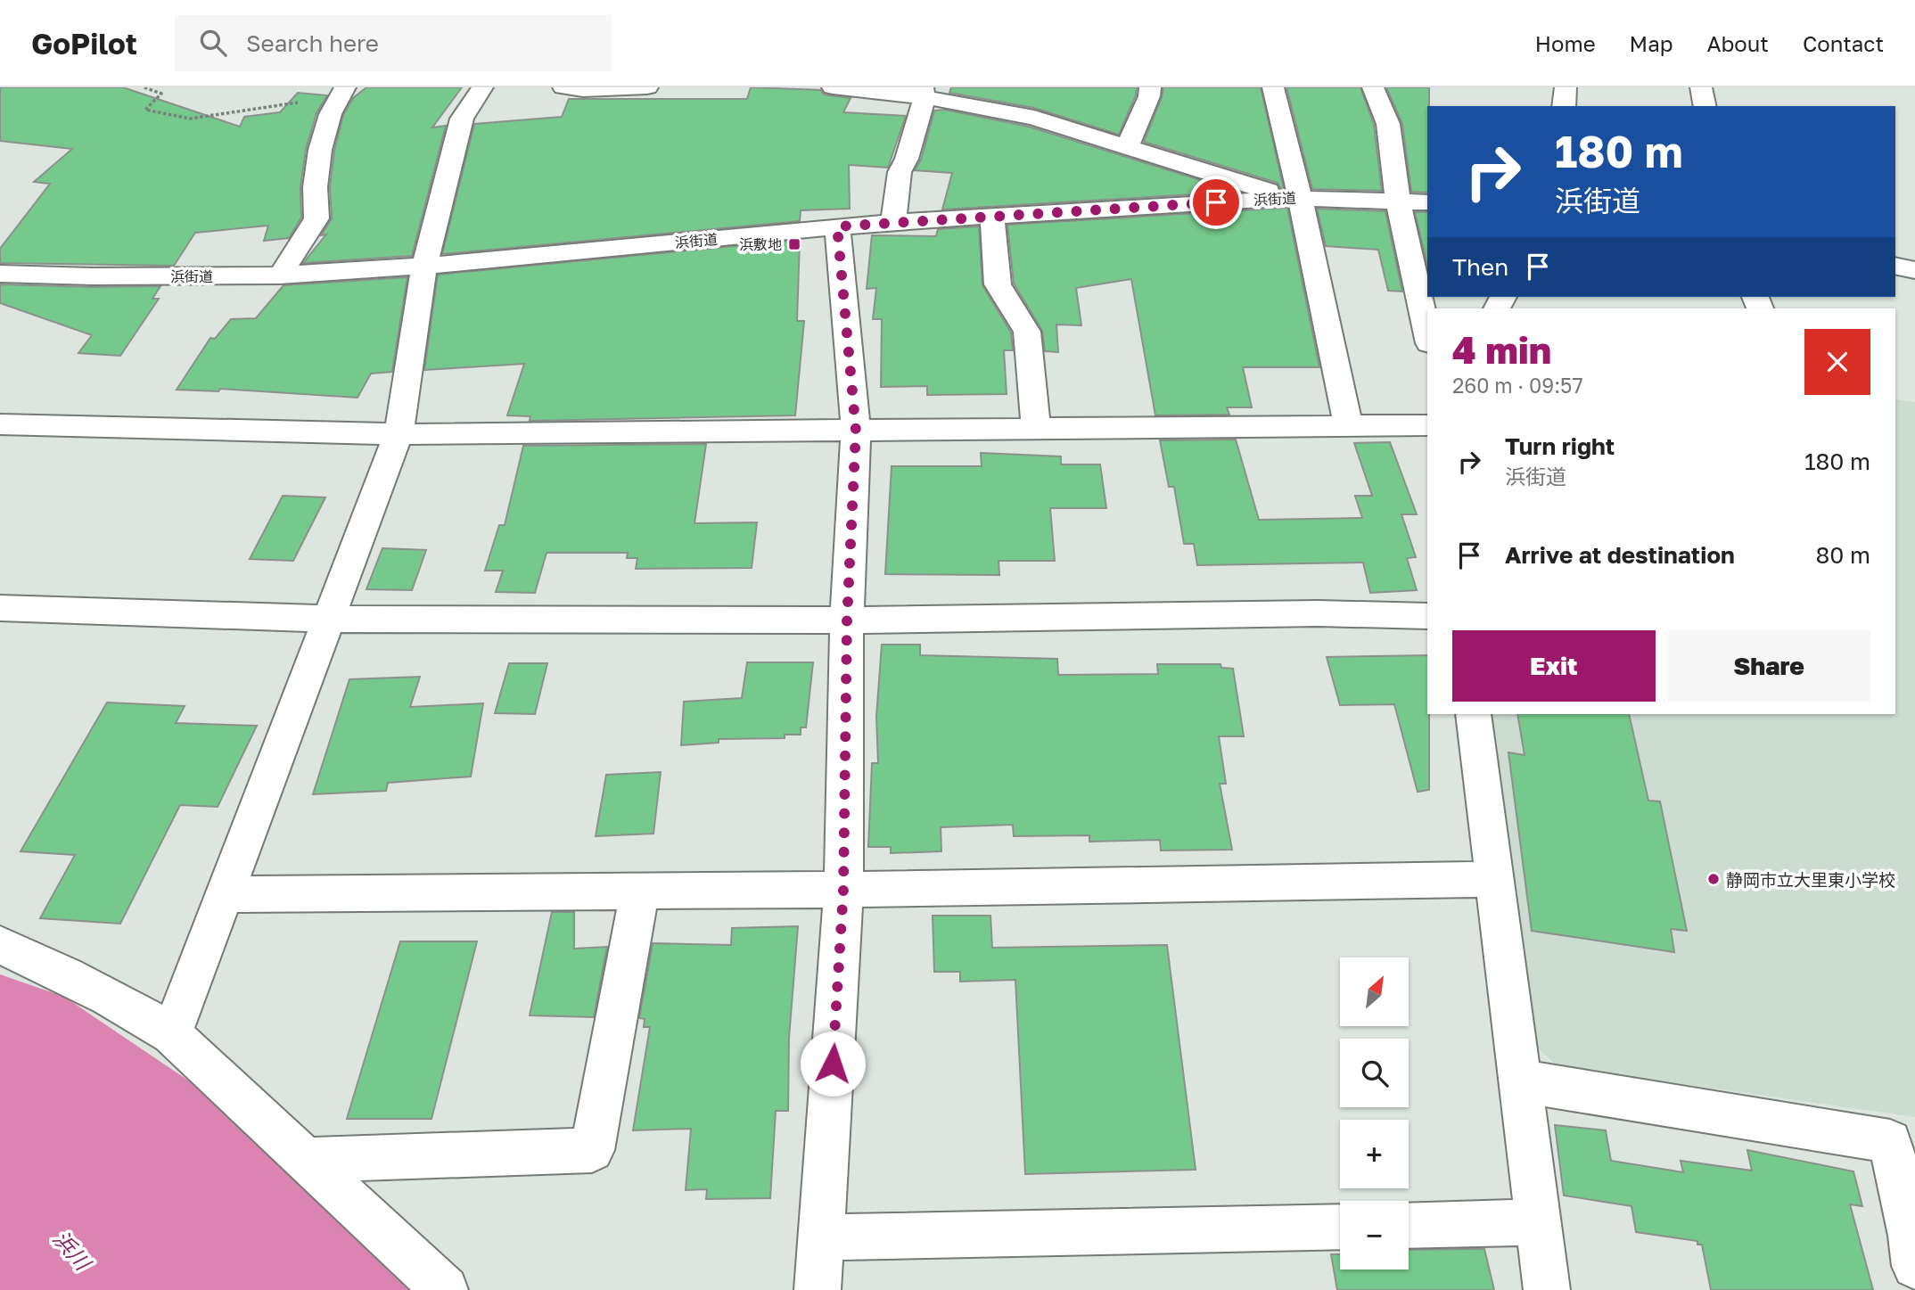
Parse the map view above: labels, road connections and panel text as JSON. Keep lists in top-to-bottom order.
{
  "streets": {
    "street": ["浜街道"]
  },
  "water": ["浜川"],
  "places": {
    "transit": ["浜敷地"],
    "other": ["静岡市立大里東小学校"]
  },
  "north": "top right",
  "page": {
    "header": "GoPilot",
    "search": "Search here",
    "nav": [
      "Home",
      "Map",
      "About",
      "Contact"
    ],
    "turn": ["180 m", "浜街道"],
    "then": "Then",
    "heading": ["4 min", "260 m · 09:57"],
    "list": [
      {
        "name": "Turn right",
        "note": "浜街道",
        "value": "180 m"
      },
      {
        "name": "Arrive at destination",
        "value": "80 m"
      }
    ],
    "buttons": ["Exit", "Share"],
    "map_buttons": ["+", "−"]
  }
}
